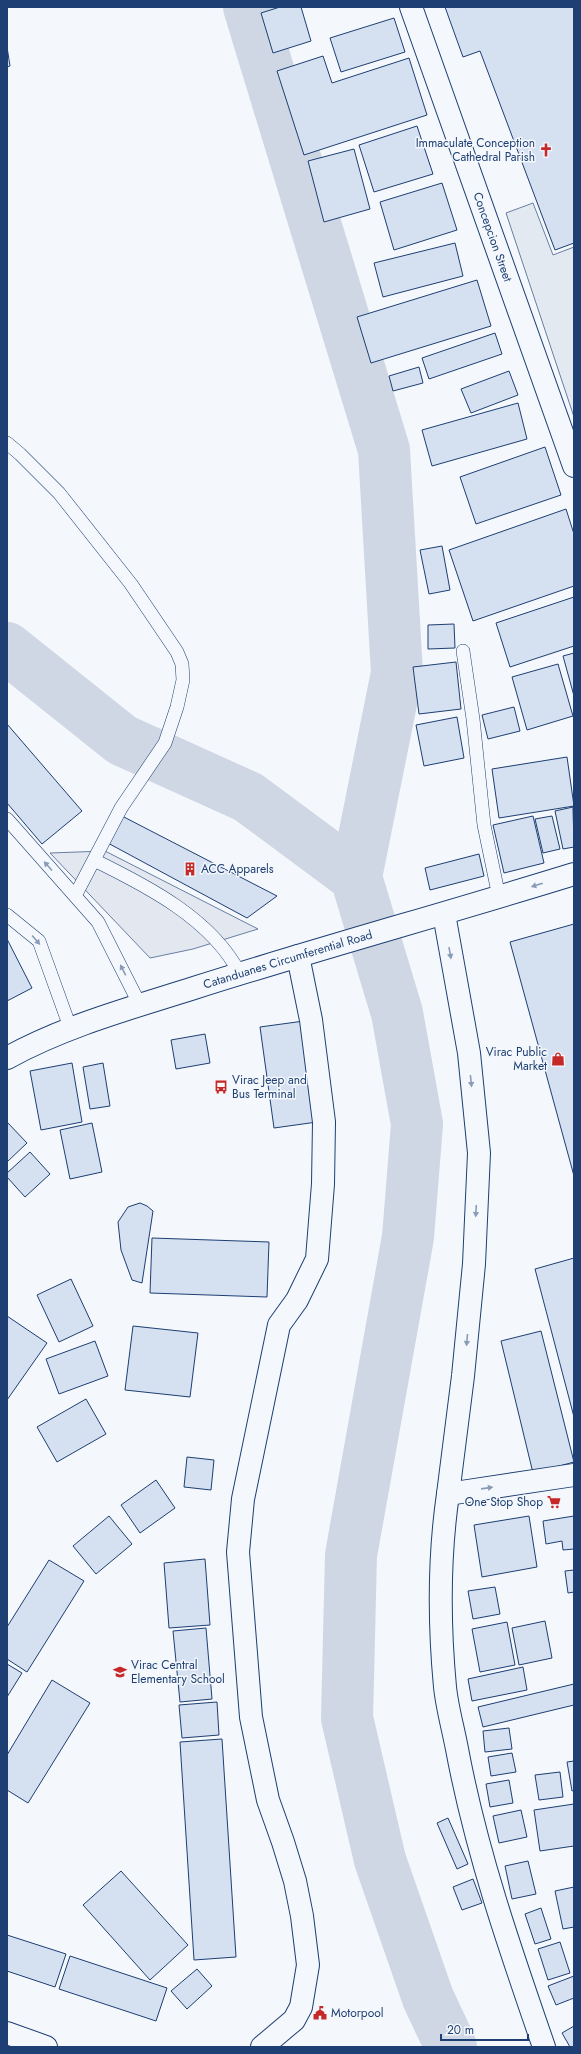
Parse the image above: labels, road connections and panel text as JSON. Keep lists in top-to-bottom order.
{
  "streets": {
    "street": ["Concepcion Street", "Catanduanes Circumferential Road"]
  },
  "places": {
    "church": ["Immaculate Conception Cathedral Parish"],
    "building": ["ACC Apparels"],
    "shop": ["Virac Public Market"],
    "bus stop": ["Virac Jeep and Bus Terminal"],
    "supermarket": ["One Stop Shop"],
    "school or university": ["Virac Central Elementary School"],
    "public building": ["Motorpool"]
  },
  "scale_bar": "20 m"
}
